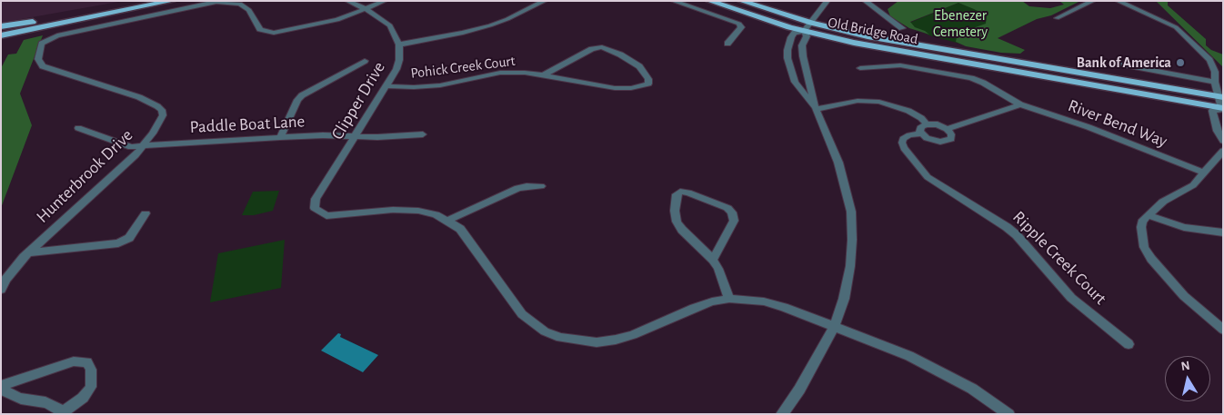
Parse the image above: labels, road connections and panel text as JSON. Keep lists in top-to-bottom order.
{
  "streets": {
    "main road": ["Old Bridge Road"],
    "street": [
      "Pohick Creek Court",
      "Clipper Drive",
      "River Bend Way",
      "Paddle Boat Lane",
      "Hunterbrook Drive",
      "Ripple Creek Court"
    ]
  },
  "crossings": [
    ["Pohick Creek Court", "Clipper Drive"],
    ["Clipper Drive", "Paddle Boat Lane"],
    ["Paddle Boat Lane", "Hunterbrook Drive"]
  ],
  "parks": ["Ebenezer Cemetery"],
  "places": ["Bank of America"],
  "north": "top"
}
